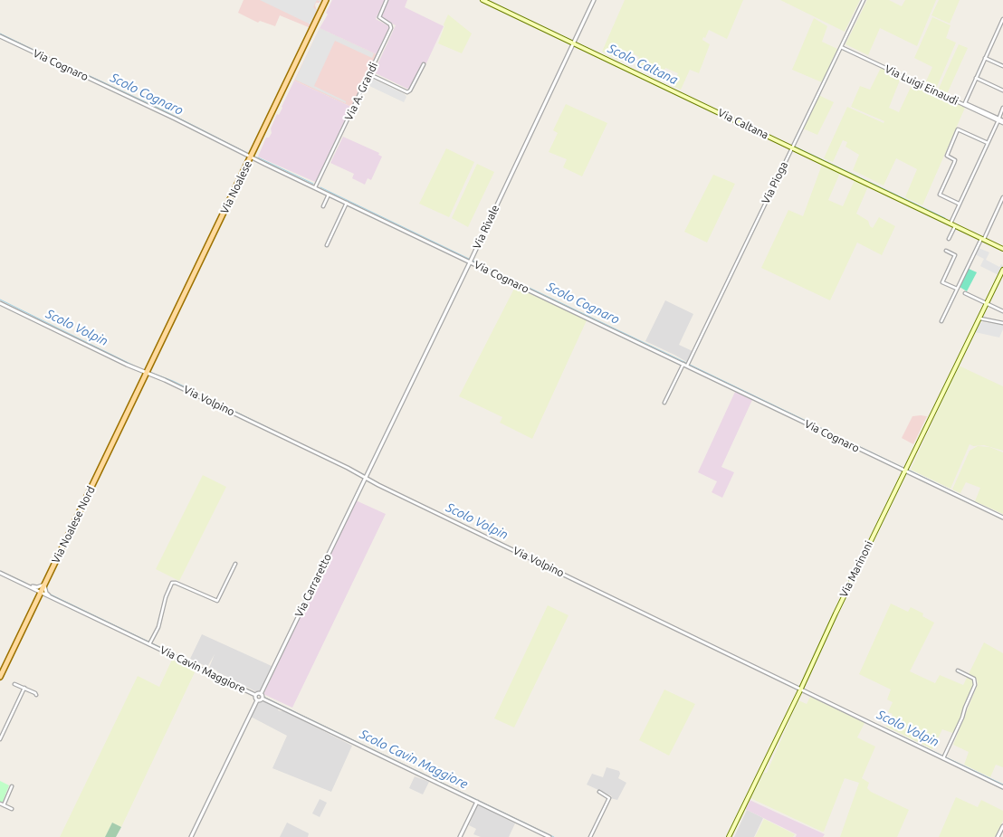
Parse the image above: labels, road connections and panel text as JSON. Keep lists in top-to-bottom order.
{
  "streets": {
    "main road": [
      "Via Caltana",
      "Via Noalese",
      "Via Noalese Nord",
      "Via Marinoni"
    ],
    "street": [
      "Via Cognaro",
      "Via Luigi Einaudi",
      "Via A. Grandi",
      "Via Pioga",
      "Via Rivale",
      "Via Volpino",
      "Via Carraretto",
      "Via Cavin Maggiore"
    ]
  },
  "crossings": [
    ["Via Cognaro", "Via A. Grandi"],
    ["Via Cognaro", "Via Pioga"],
    ["Via Cognaro", "Via Noalese"],
    ["Via Cognaro", "Via Rivale"],
    ["Via Cognaro", "Via Marinoni"],
    ["Via Luigi Einaudi", "Via Pioga"],
    ["Via Caltana", "Via Pioga"],
    ["Via Caltana", "Via Rivale"],
    ["Via Noalese", "Via Volpino"],
    ["Via Noalese", "Via Noalese Nord"],
    ["Via Rivale", "Via Volpino"],
    ["Via Rivale", "Via Carraretto"],
    ["Via Volpino", "Via Noalese Nord"],
    ["Via Volpino", "Via Marinoni"],
    ["Via Volpino", "Via Carraretto"],
    ["Via Noalese Nord", "Via Cavin Maggiore"],
    ["Via Carraretto", "Via Cavin Maggiore"]
  ],
  "water": [
    "Scolo Caltana",
    "Scolo Cognaro",
    "Scolo Volpin",
    "Scolo Cavin Maggiore"
  ]
}
